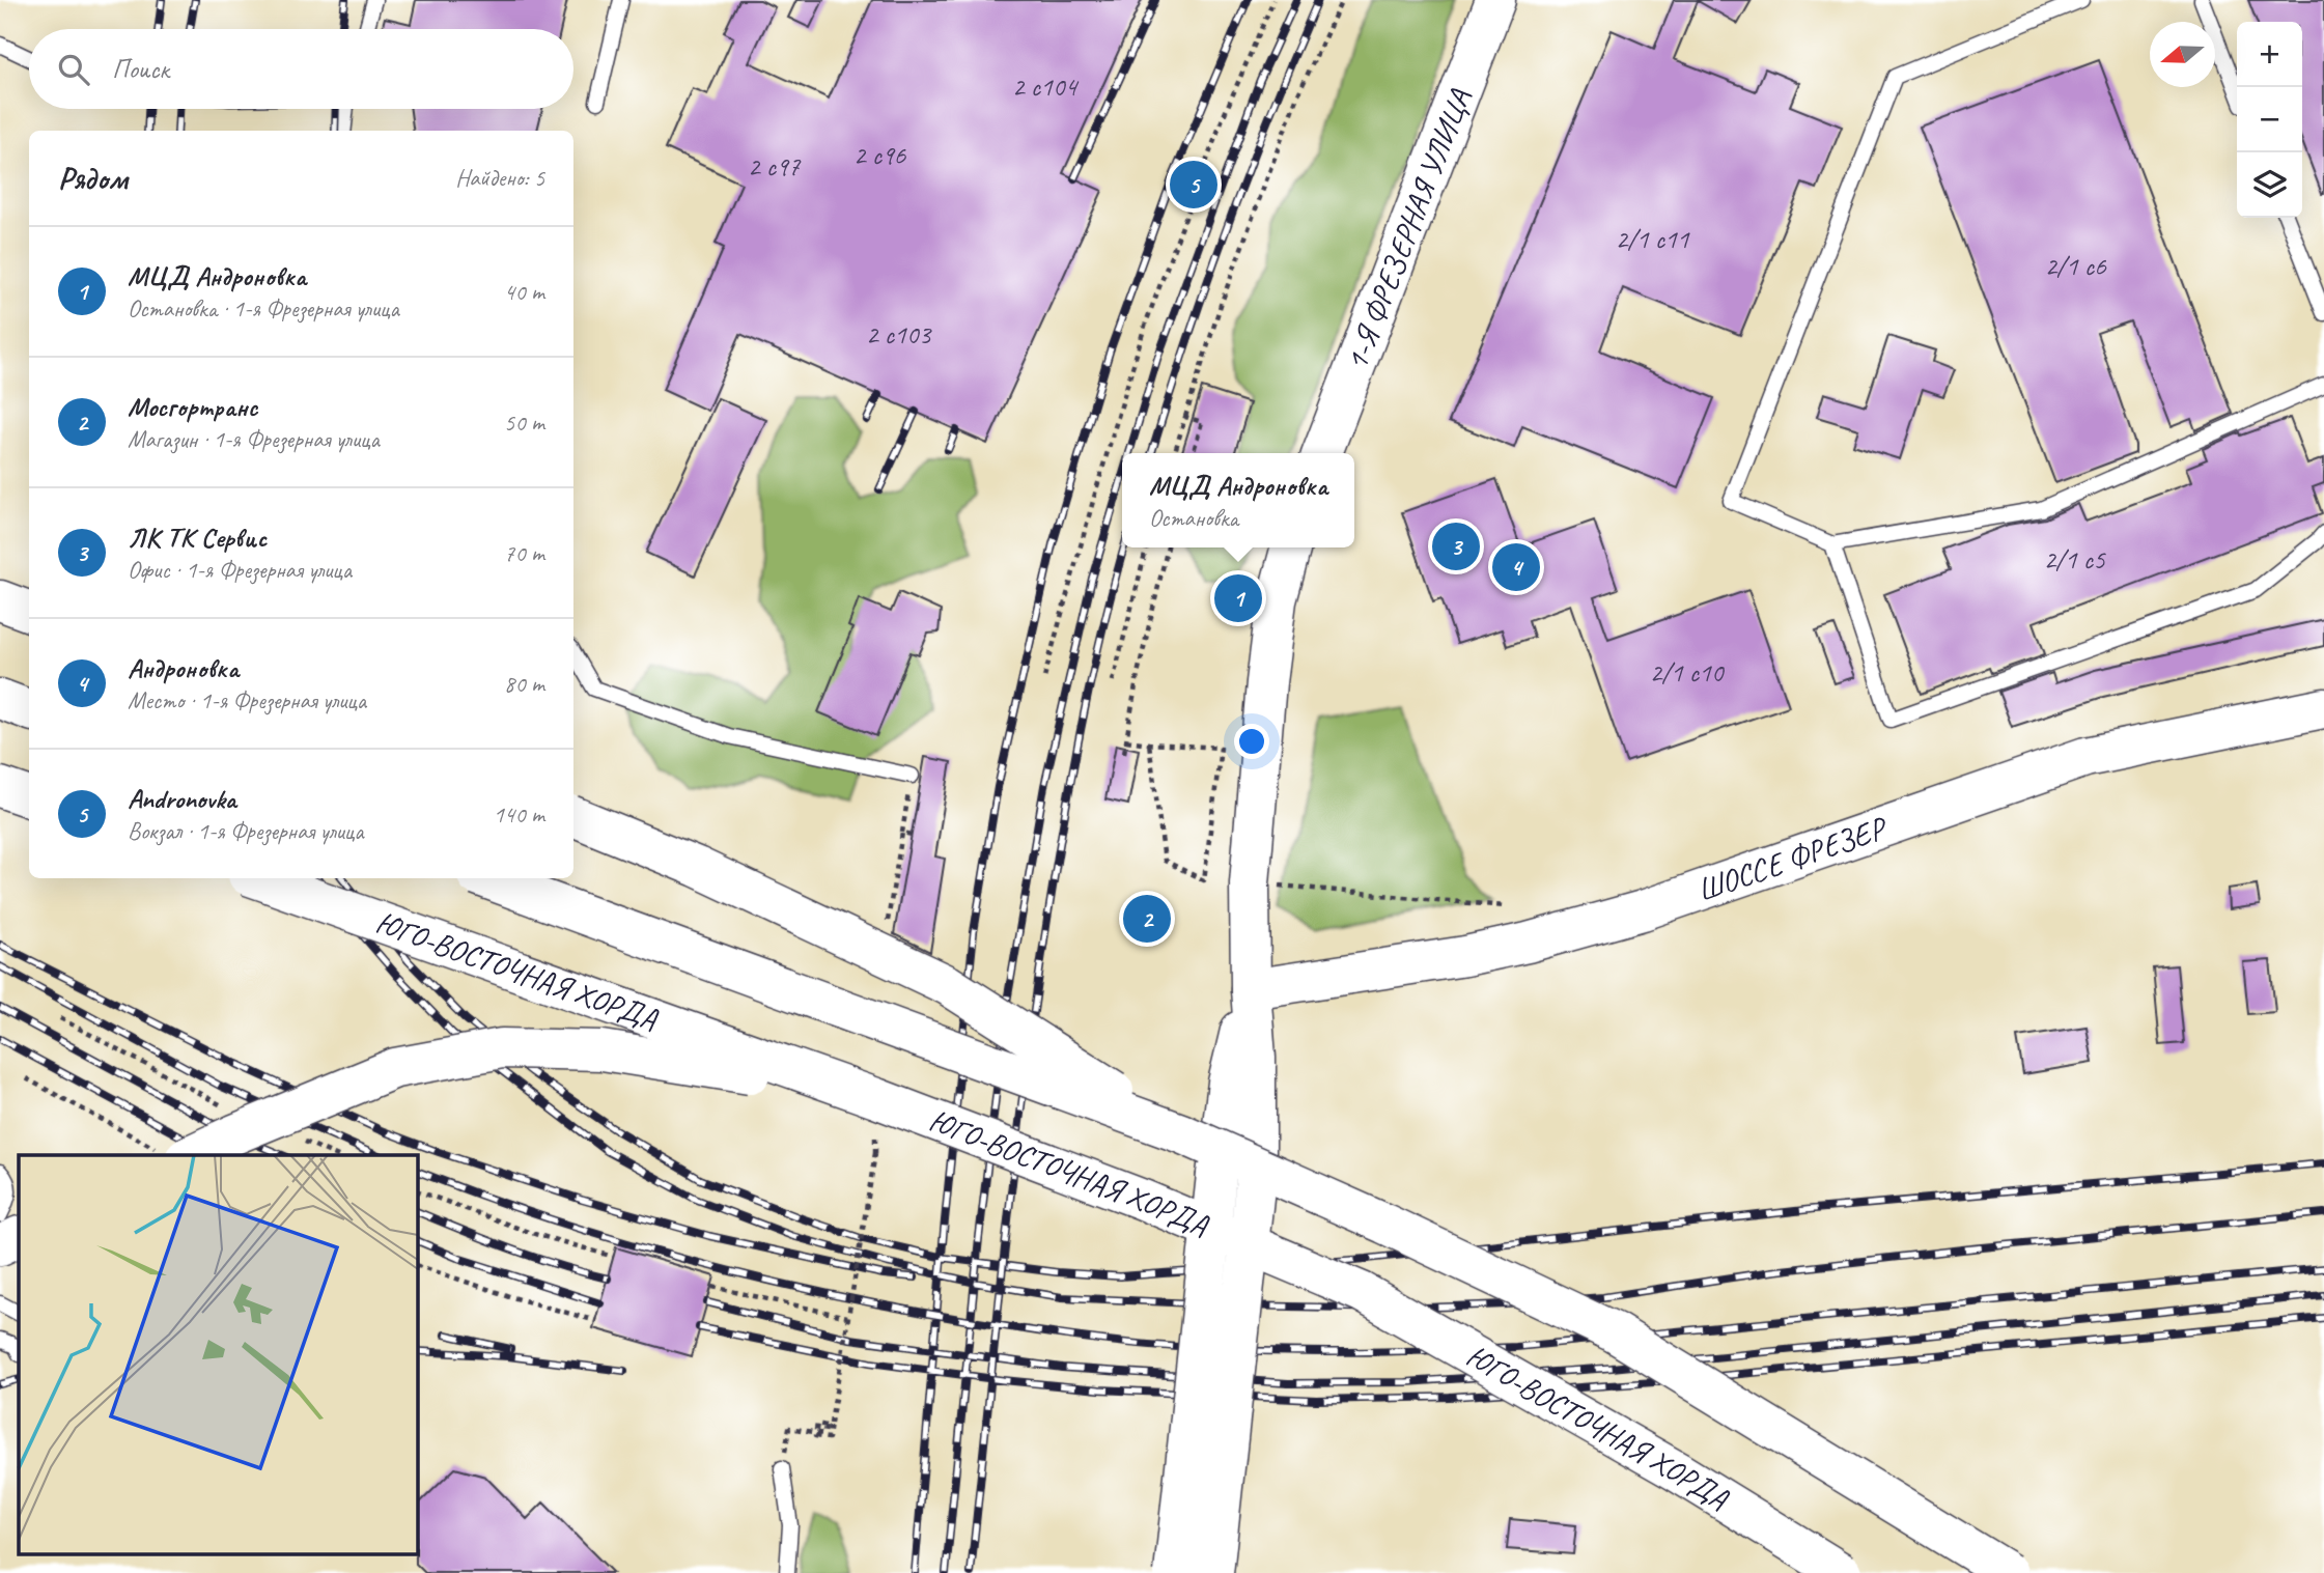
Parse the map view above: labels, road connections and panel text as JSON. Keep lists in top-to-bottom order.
{
  "streets": {
    "main road": ["1-Я ФРЕЗЕРНАЯ УЛИЦА", "ШОССЕ ФРЕЗЕР", "ЮГО-ВОСТОЧНАЯ ХОРДА"]
  },
  "house_numbers": [
    "2 с104",
    "2 с96",
    "2 с97",
    "2/1 с11",
    "2/1 с6",
    "2 с103",
    "2/1 с5",
    "2/1 с10"
  ],
  "north": "left",
  "page": {
    "map_buttons": ["+", "−"],
    "search": "Поиск",
    "heading": ["Рядом", "Найдено: 5"],
    "pins": [
      "5",
      "3",
      "4",
      "1",
      "2"
    ],
    "list": [
      {
        "mark": "1",
        "name": "МЦД Андроновка",
        "note": "Остановка · 1-я Фрезерная улица",
        "value": "40 m"
      },
      {
        "mark": "2",
        "name": "Мосгортранс",
        "note": "Магазин · 1-я Фрезерная улица",
        "value": "50 m"
      },
      {
        "mark": "3",
        "name": "ЛК ТК Сервис",
        "note": "Офис · 1-я Фрезерная улица",
        "value": "70 m"
      },
      {
        "mark": "4",
        "name": "Андроновка",
        "note": "Место · 1-я Фрезерная улица",
        "value": "80 m"
      },
      {
        "mark": "5",
        "name": "Andronovka",
        "note": "Вокзал · 1-я Фрезерная улица",
        "value": "140 m"
      }
    ],
    "popup": ["МЦД Андроновка", "Остановка"]
  }
}
